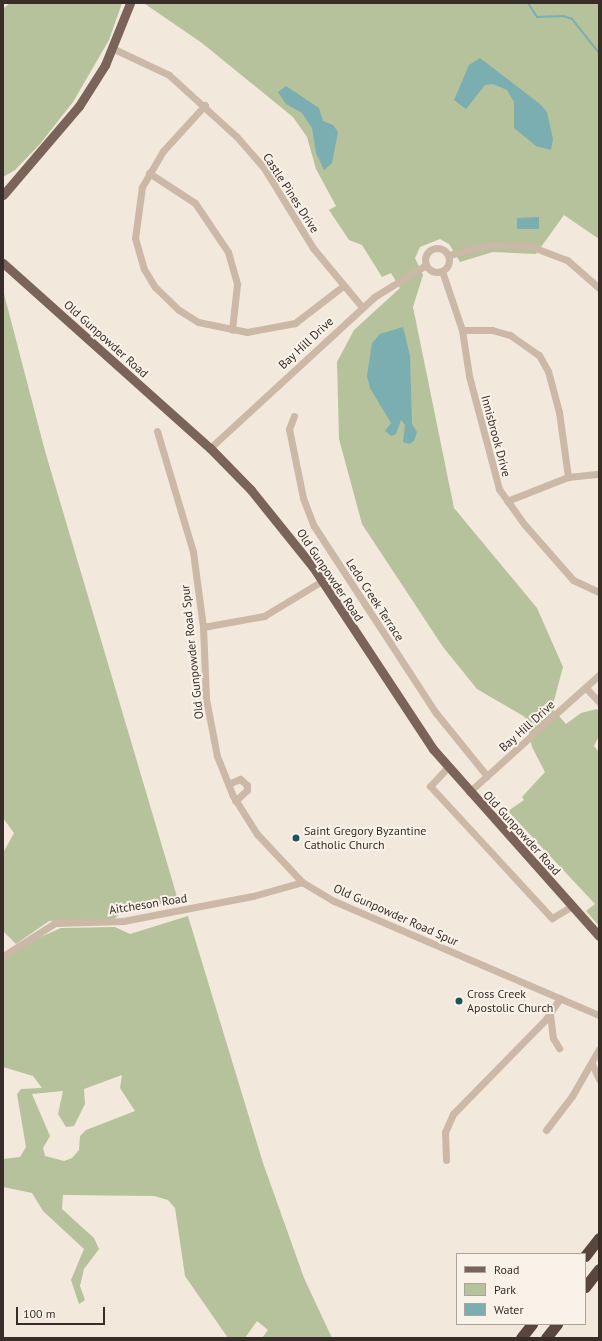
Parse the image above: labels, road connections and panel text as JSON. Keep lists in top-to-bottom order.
{
  "streets": {
    "main road": ["Old Gunpowder Road"],
    "street": [
      "Castle Pines Drive",
      "Bay Hill Drive",
      "Innisbrook Drive",
      "Ledo Creek Terrace",
      "Old Gunpowder Road Spur",
      "Aitcheson Road"
    ]
  },
  "crossings": [
    ["Castle Pines Drive", "Bay Hill Drive"],
    ["Old Gunpowder Road", "Bay Hill Drive"],
    ["Bay Hill Drive", "Innisbrook Drive"],
    ["Bay Hill Drive", "Ledo Creek Terrace"],
    ["Old Gunpowder Road Spur", "Aitcheson Road"]
  ],
  "places": ["Saint Gregory Byzantine Catholic Church", "Cross Creek Apostolic Church"],
  "legend": ["Road", "Park", "Water"],
  "scale_bar": "100 m"
}
